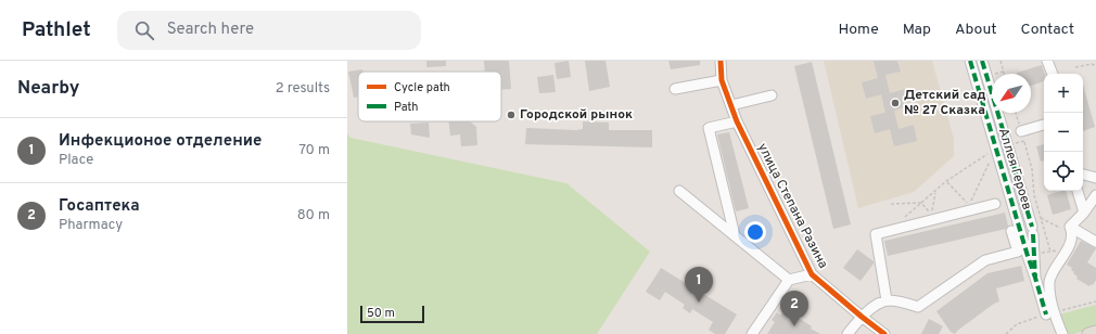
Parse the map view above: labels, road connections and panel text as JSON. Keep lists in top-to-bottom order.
{
  "streets": {
    "street": ["Аллея Героев", "улица Степана Разина"]
  },
  "places": ["Детский сад № 27 Сказка", "Городской рынок"],
  "legend": ["Cycle path", "Path"],
  "scale_bar": "50 m",
  "north": "bottom left",
  "page": {
    "header": "Pathlet",
    "search": "Search here",
    "nav": [
      "Home",
      "Map",
      "About",
      "Contact"
    ],
    "heading": ["Nearby", "2 results"],
    "map_buttons": ["+", "−"],
    "list": [
      {
        "mark": "1",
        "name": "Инфекционое отделение",
        "note": "Place",
        "value": "70 m"
      },
      {
        "mark": "2",
        "name": "Госаптека",
        "note": "Pharmacy",
        "value": "80 m"
      }
    ],
    "pins": ["1", "2"],
    "scale": "50 m"
  }
}
